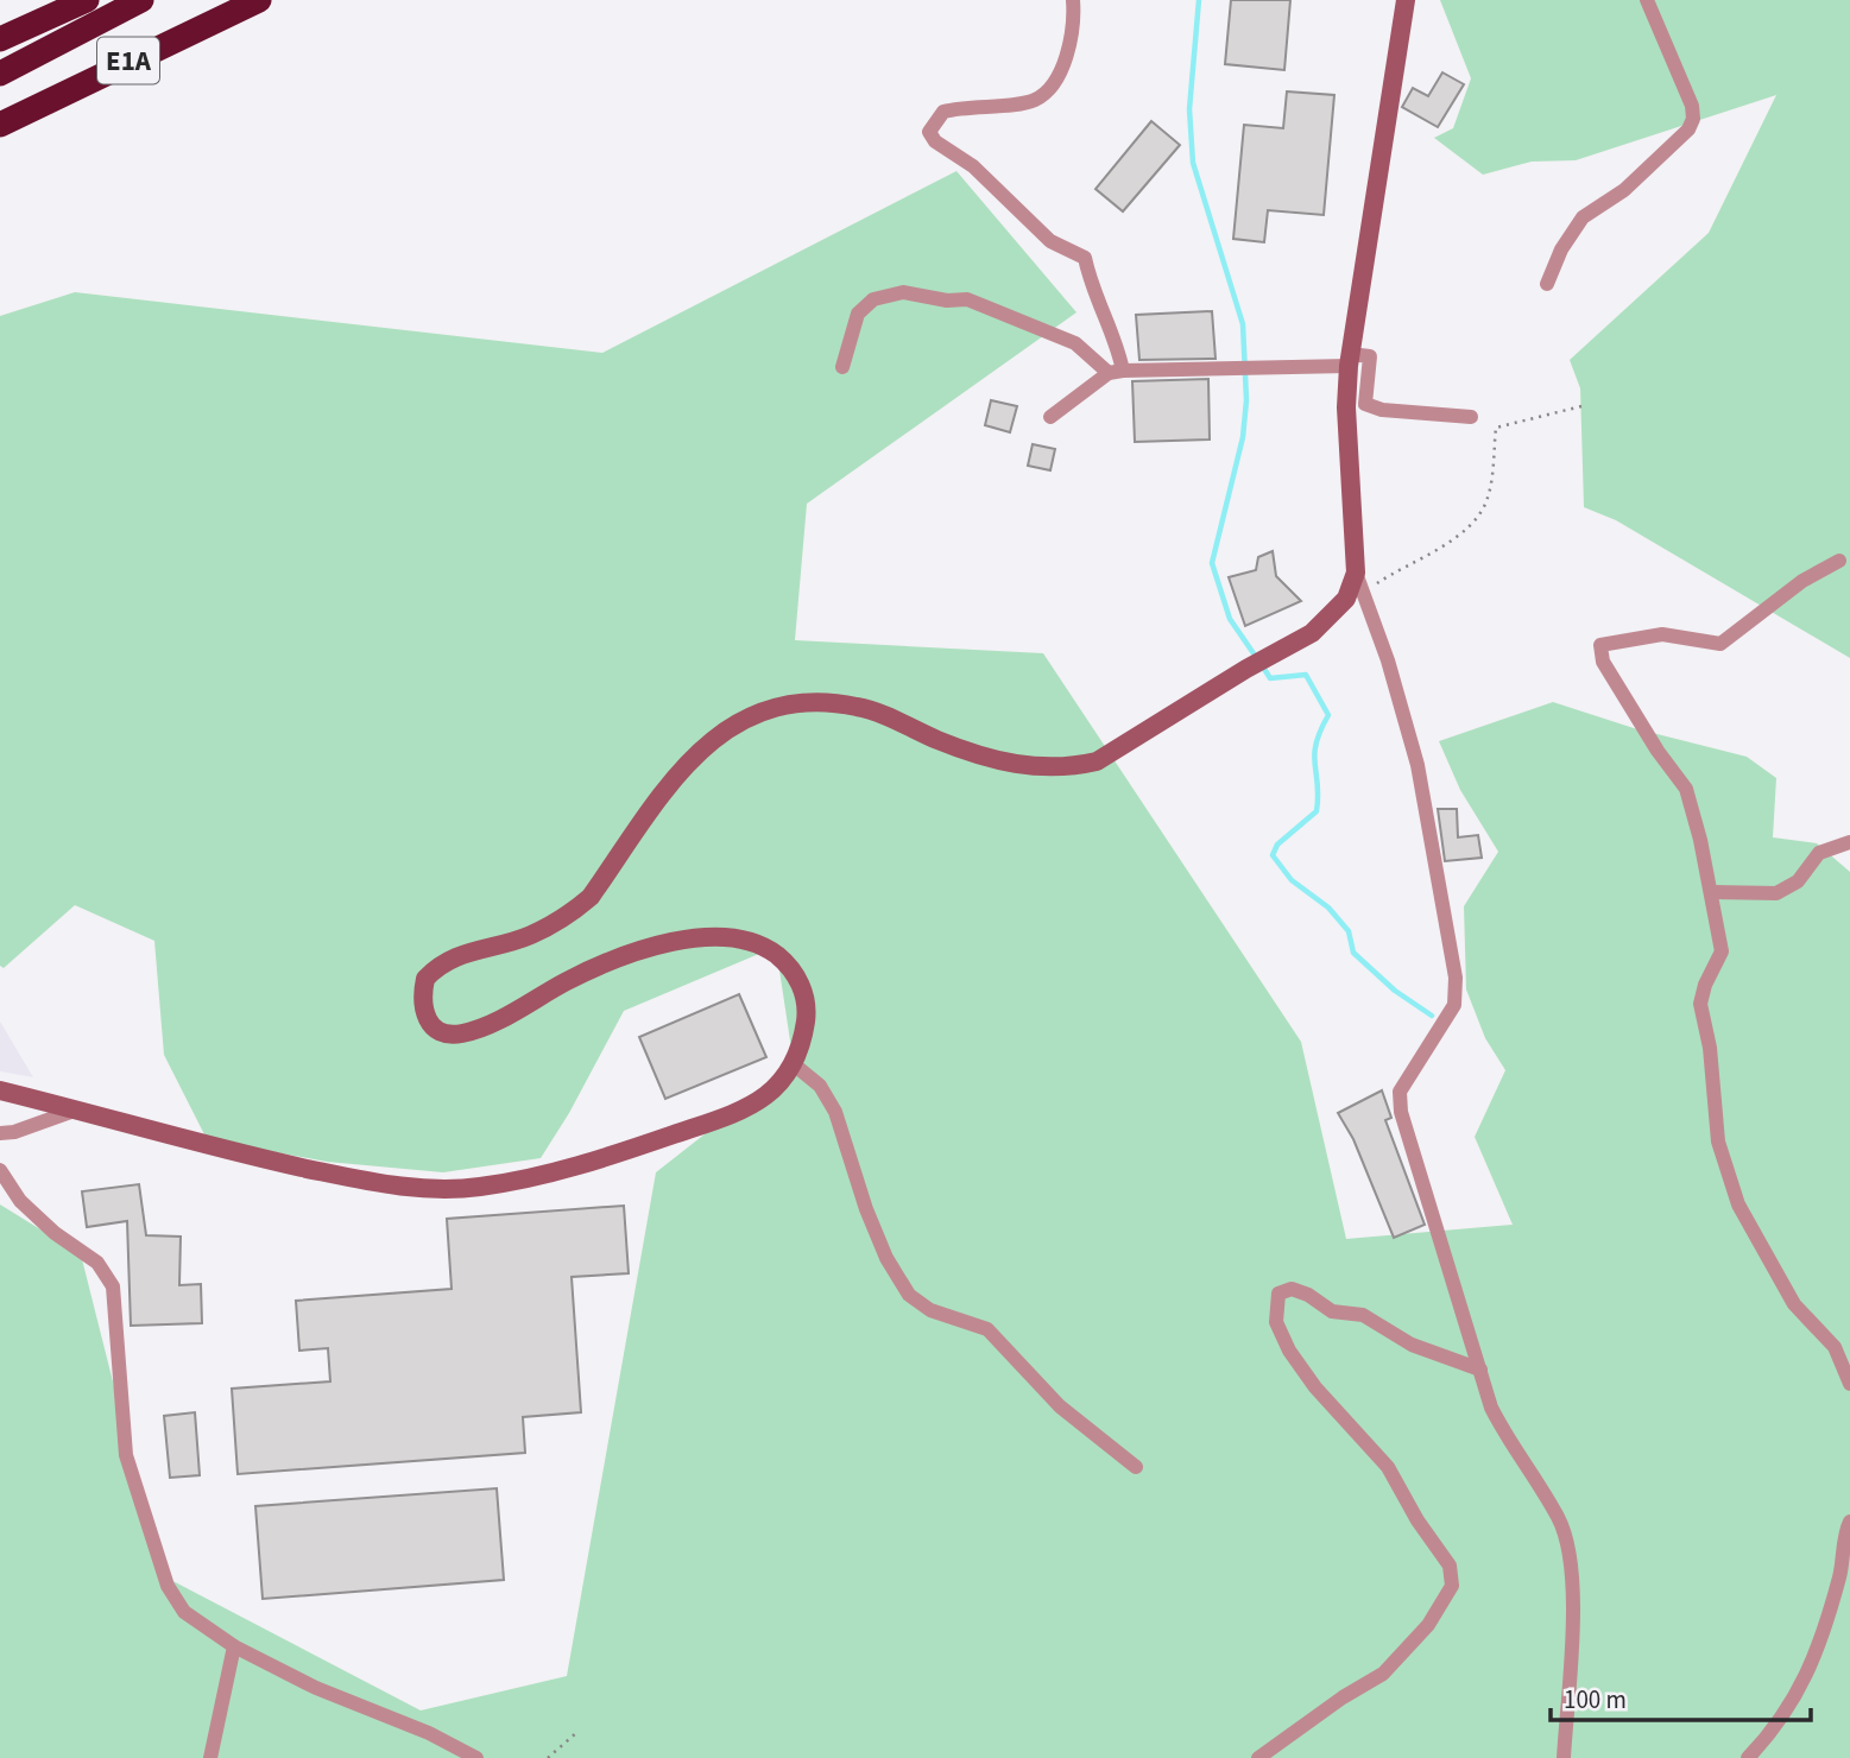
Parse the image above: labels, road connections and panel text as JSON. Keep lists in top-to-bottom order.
{
  "streets": {
    "highway": ["E1A"]
  },
  "scale_bar": "100 m"
}
